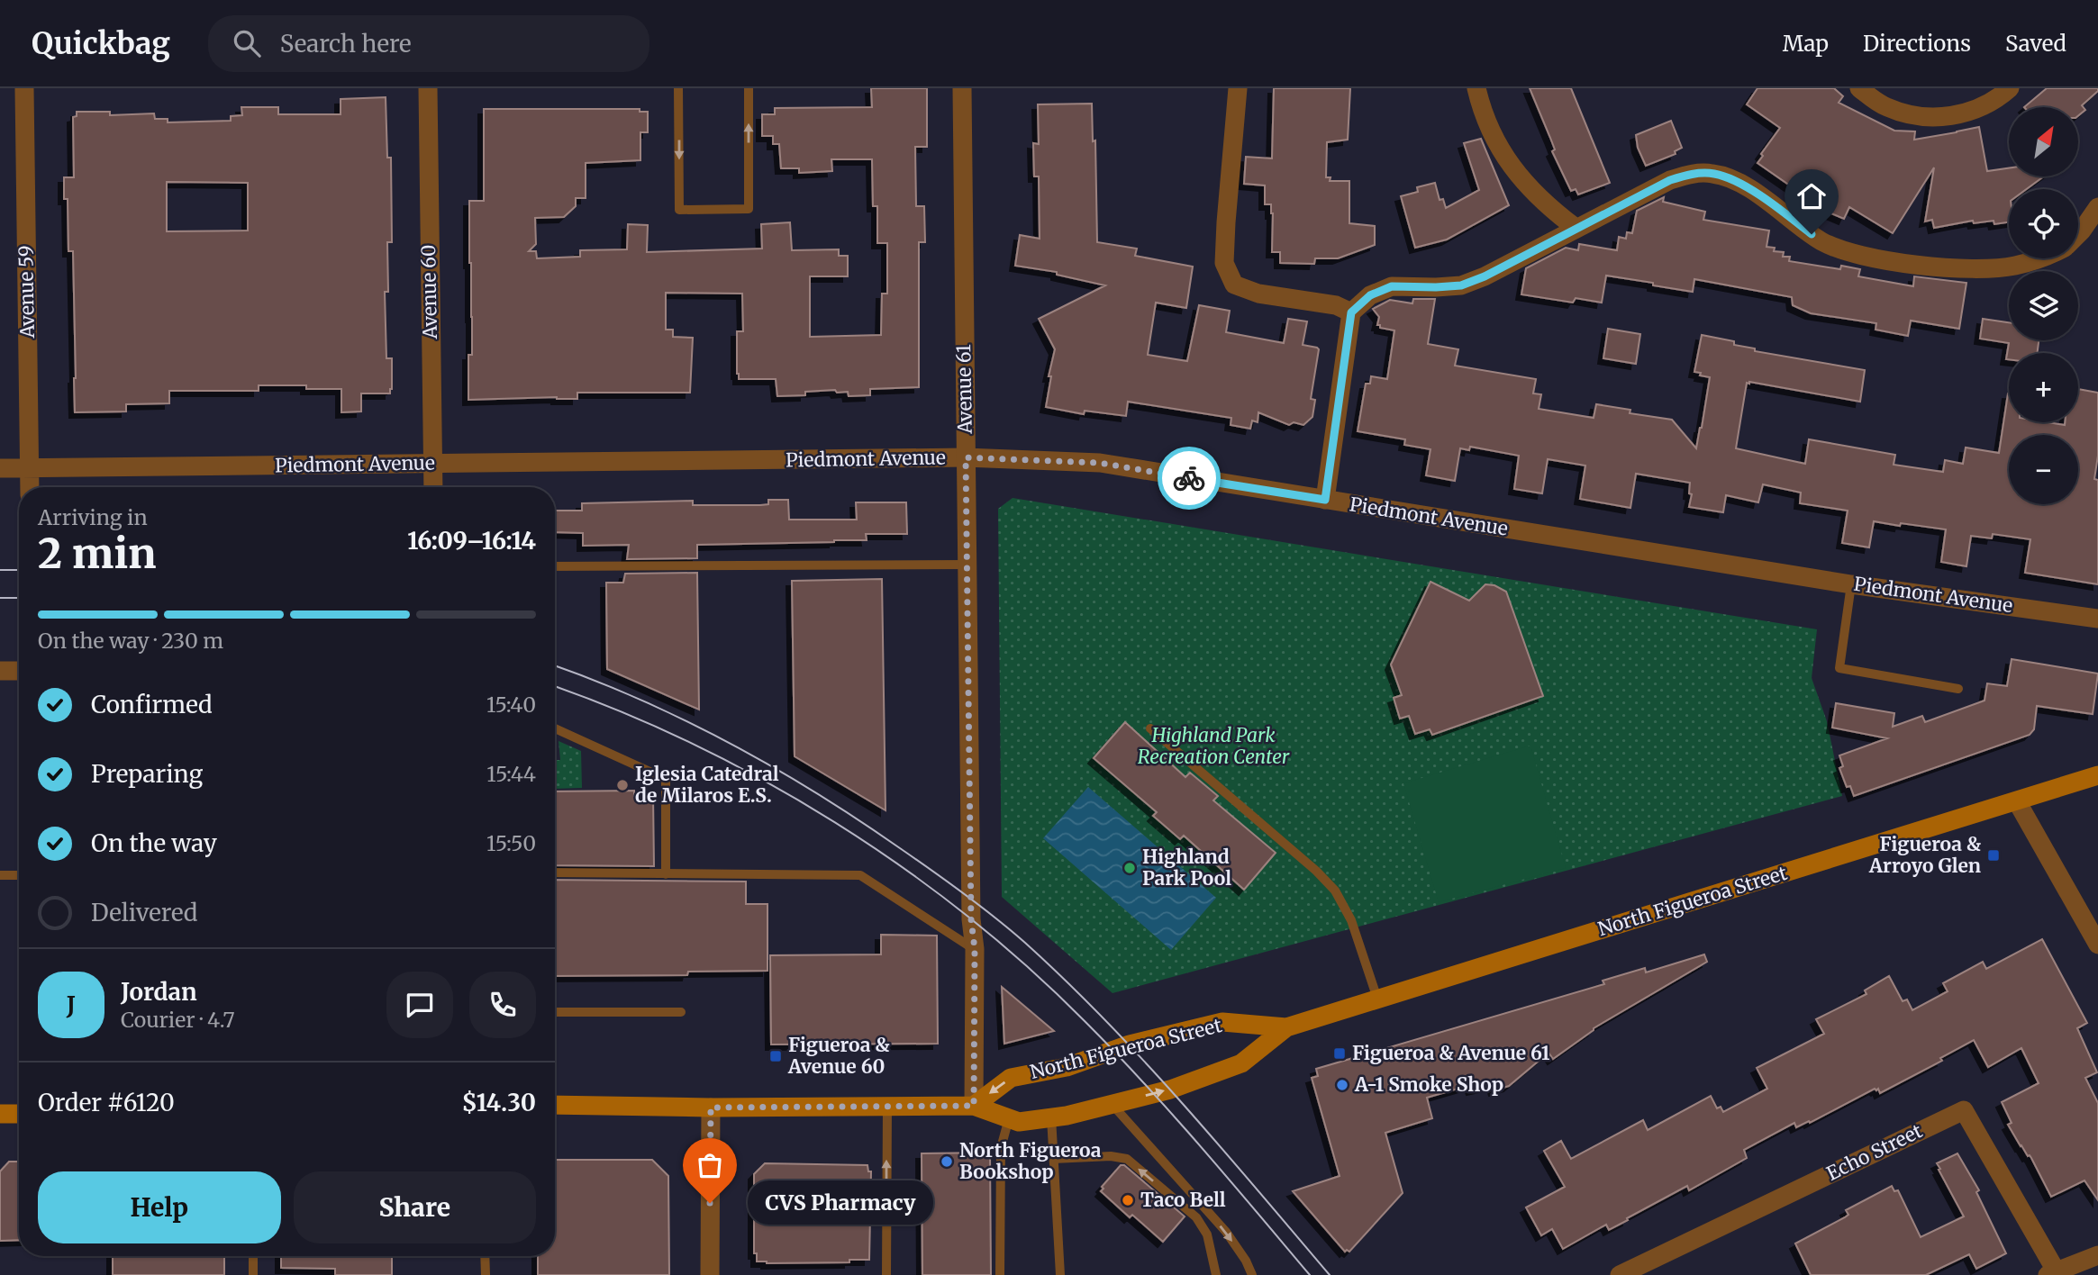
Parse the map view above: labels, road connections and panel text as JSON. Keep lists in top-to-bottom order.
{
  "streets": {
    "main road": ["North Figueroa Street"],
    "street": [
      "Avenue 59",
      "Avenue 60",
      "Avenue 61",
      "Piedmont Avenue",
      "Echo Street"
    ]
  },
  "crossings": [
    ["Avenue 59", "Piedmont Avenue"],
    ["Avenue 60", "Piedmont Avenue"],
    ["Avenue 61", "Piedmont Avenue"],
    ["Avenue 61", "North Figueroa Street"]
  ],
  "parks": ["Highland Park Recreation Center"],
  "places": {
    "other": [
      "Iglesia Catedral de Milaros E.S.",
      "Highland Park Pool",
      "A-1 Smoke Shop",
      "North Figueroa Bookshop",
      "Taco Bell",
      "CVS Pharmacy"
    ],
    "transit": ["Figueroa & Arroyo Glen", "Figueroa & Avenue 61", "Figueroa & Avenue 60"]
  },
  "north": "top right",
  "page": {
    "header": "Quickbag",
    "search": "Search here",
    "nav": ["Map", "Directions", "Saved"],
    "map_buttons": ["+", "−"],
    "heading": ["2 min", "Arriving in", "16:09–16:14"],
    "panel": [
      "Jordan",
      "Courier · 4.7",
      "Order #6120",
      "$14.30"
    ],
    "bar": "On the way · 230 m",
    "list": [
      ["Confirmed", "15:40"],
      ["Preparing", "15:44"],
      ["On the way", "15:50"],
      "Delivered"
    ],
    "round": "J",
    "buttons": ["Help", "Share"],
    "bubble": "CVS Pharmacy"
  }
}
